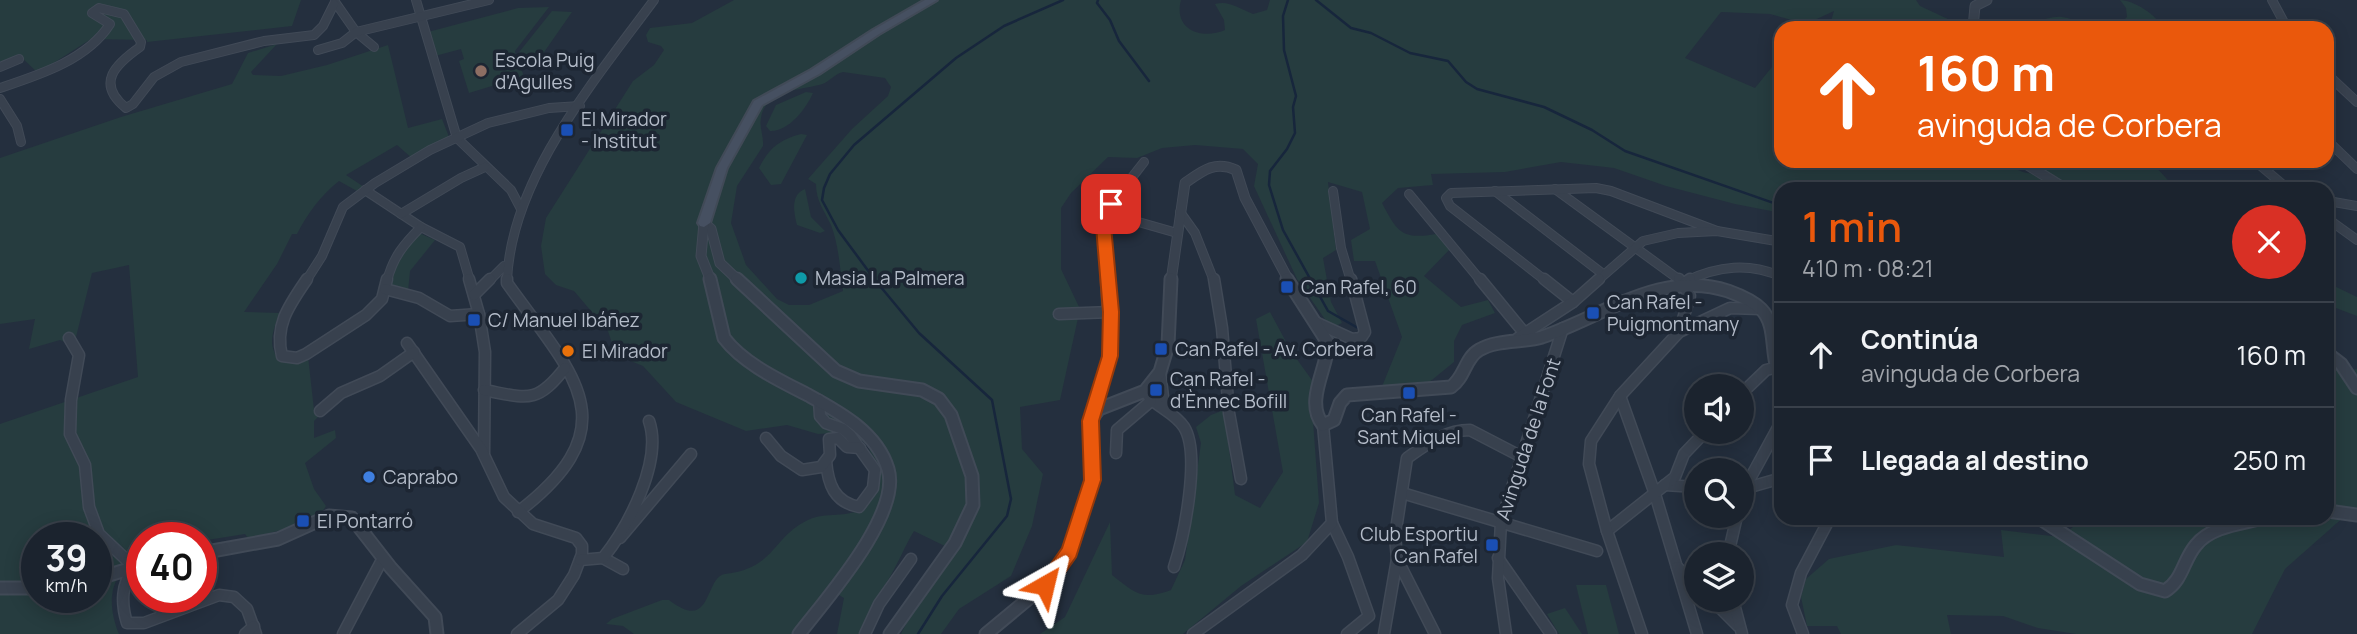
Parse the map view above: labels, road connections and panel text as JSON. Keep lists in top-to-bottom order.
{
  "streets": {
    "street": ["Avinguda de la Font"]
  },
  "places": {
    "other": [
      "Escola Puig d'Agulles",
      "Masia La Palmera",
      "El Mirador",
      "Caprabo"
    ],
    "transit": [
      "El Mirador - Institut",
      "Can Rafel, 60",
      "Can Rafel - Puigmontmany",
      "C/ Manuel Ibáñez",
      "Can Rafel - Av. Corbera",
      "Can Rafel - d'Ènnec Bofill",
      "Can Rafel - Sant Miquel",
      "El Pontarró",
      "Club Esportiu Can Rafel"
    ]
  },
  "page": {
    "turn": ["160 m", "avinguda de Corbera"],
    "heading": ["1 min", "410 m · 08:21"],
    "list": [
      {
        "name": "Continúa",
        "note": "avinguda de Corbera",
        "value": "160 m"
      },
      {
        "name": "Llegada al destino",
        "value": "250 m"
      }
    ],
    "speed": "39 km/h",
    "limit": "40"
  }
}
